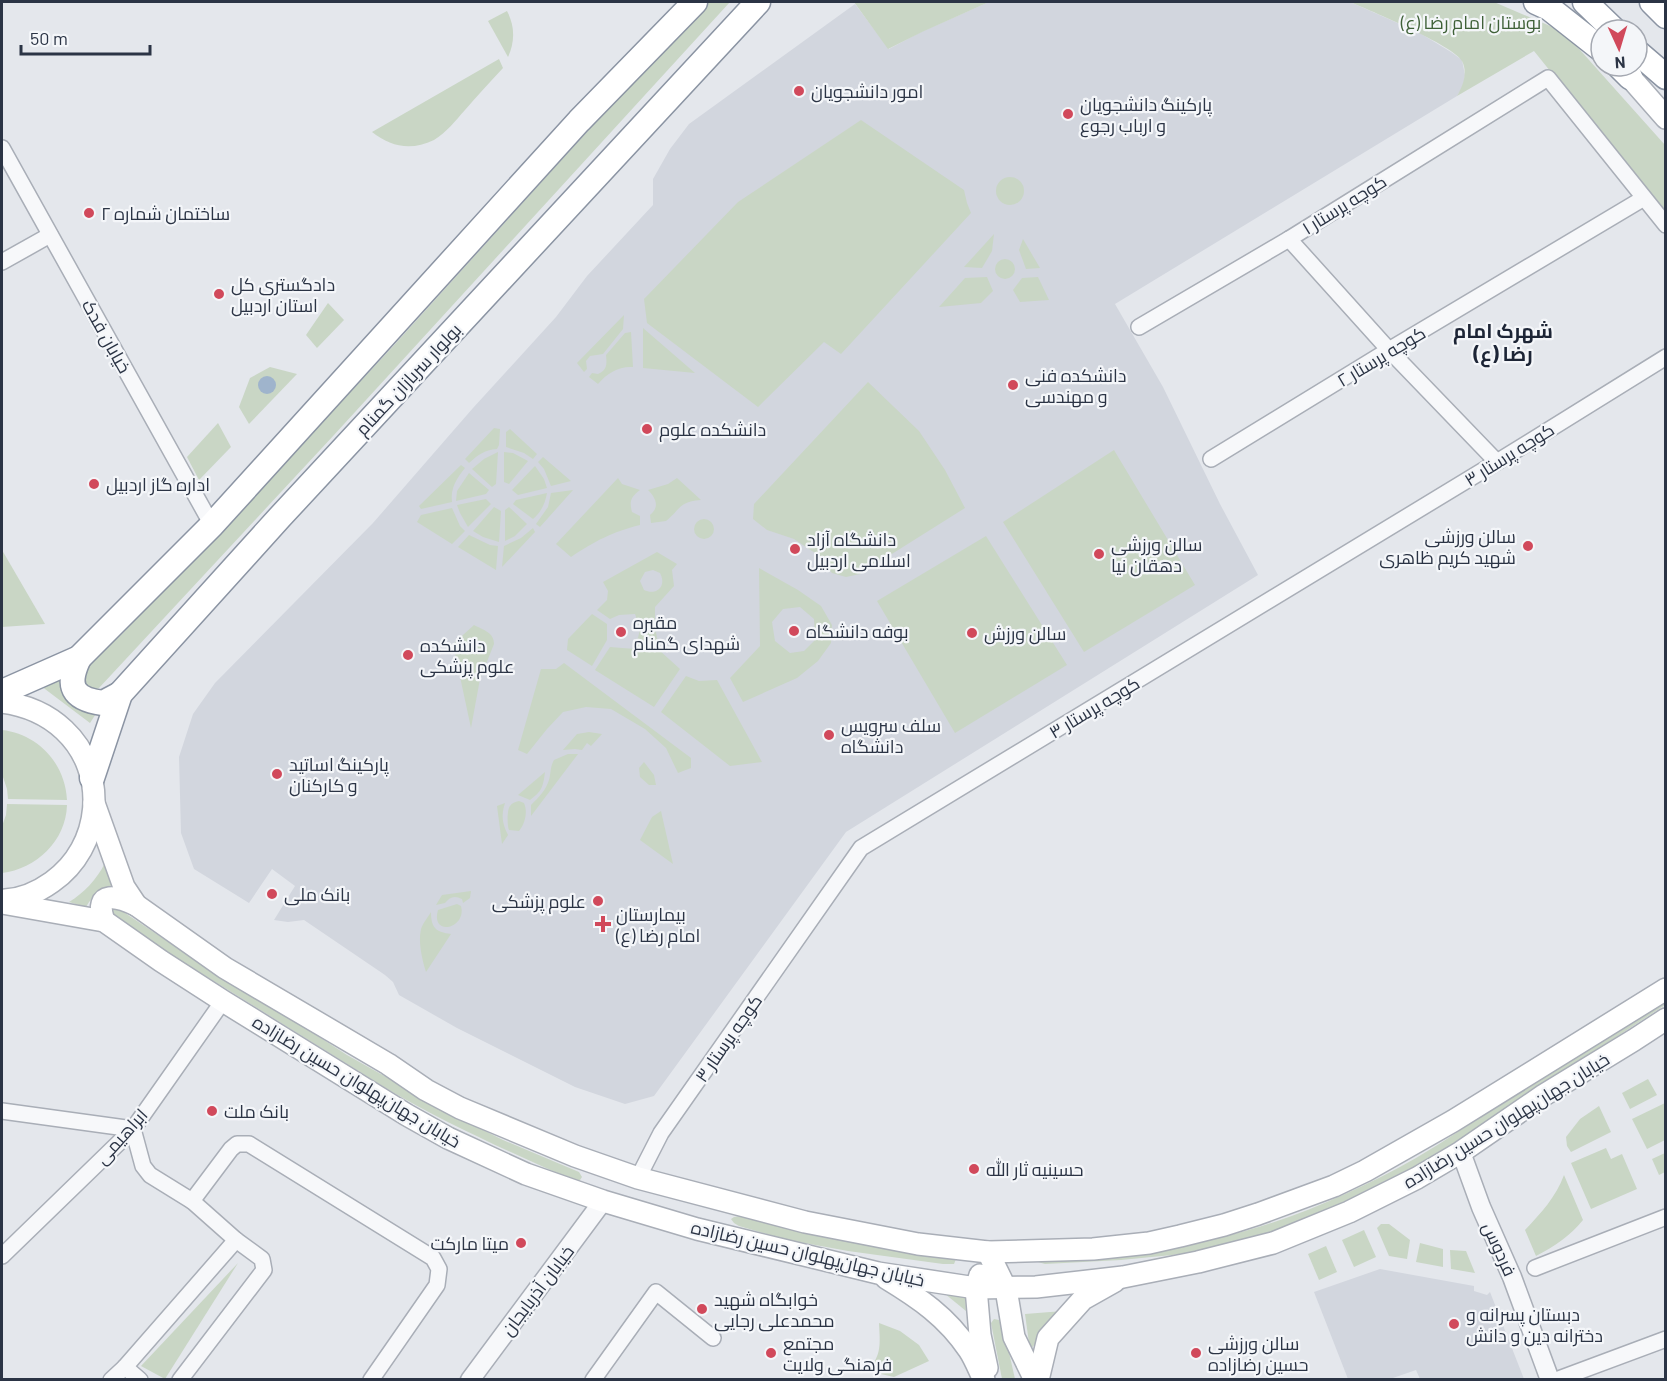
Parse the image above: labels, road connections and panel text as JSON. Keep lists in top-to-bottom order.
{
  "streets": {
    "highway": ["بولوار سربازان گمنام"],
    "main road": ["خیابان جهان‌پهلوان حسین رضا‌زاده"],
    "street": [
      "کوچه پرستار ۱",
      "خیابان فدک",
      "کوچه پرستار ۲",
      "کوچه پرستار ۳",
      "ابراهیمی",
      "فردوس",
      "خیابان آذربایجان"
    ]
  },
  "crossings": [
    ["کوچه پرستار ۱", "کوچه پرستار ۲"],
    ["کوچه پرستار ۳", "خیابان جهان‌پهلوان حسین رضا‌زاده"],
    ["خیابان جهان‌پهلوان حسین رضا‌زاده", "ابراهیمی"],
    ["خیابان جهان‌پهلوان حسین رضا‌زاده", "فردوس"],
    ["خیابان جهان‌پهلوان حسین رضا‌زاده", "خیابان آذربایجان"]
  ],
  "districts": ["شهرک امام رضا (ع)"],
  "parks": ["بوستان امام رضا (ع)"],
  "places": {
    "other": [
      "امور دانشجویان",
      "پارکینگ دانشجویان و ارباب رجوع",
      "ساختمان شماره ۲",
      "دادگستری کل استان اردبیل",
      "دانشکده فنی و مهندسی",
      "دانشکده علوم",
      "اداره گاز اردبیل",
      "سالن ورزشی شهید کریم ظاهری",
      "دانشگاه آزاد اسلامی اردبیل",
      "سالن ورزشی دهقان نیا",
      "بوفه دانشگاه",
      "مقبره شهدای گمنام",
      "سالن ورزش",
      "دانشکده علوم پزشکی",
      "سلف سرویس دانشگاه",
      "پارکینگ اساتید و کارکنان",
      "بانک ملی",
      "علوم پزشکی",
      "بانک ملت",
      "حسینیه ثار الله",
      "میتا مارکت",
      "خوابگاه شهید محمدعلی رجایی",
      "دبستان پسرانه و دخترانه دین و دانش",
      "مجتمع فرهنگی ولایت",
      "سالن ورزشی حسین رضا‌زاده"
    ],
    "health": ["بیمارستان امام رضا (ع)"]
  },
  "scale_bar": "50 m",
  "north": "bottom"
}
